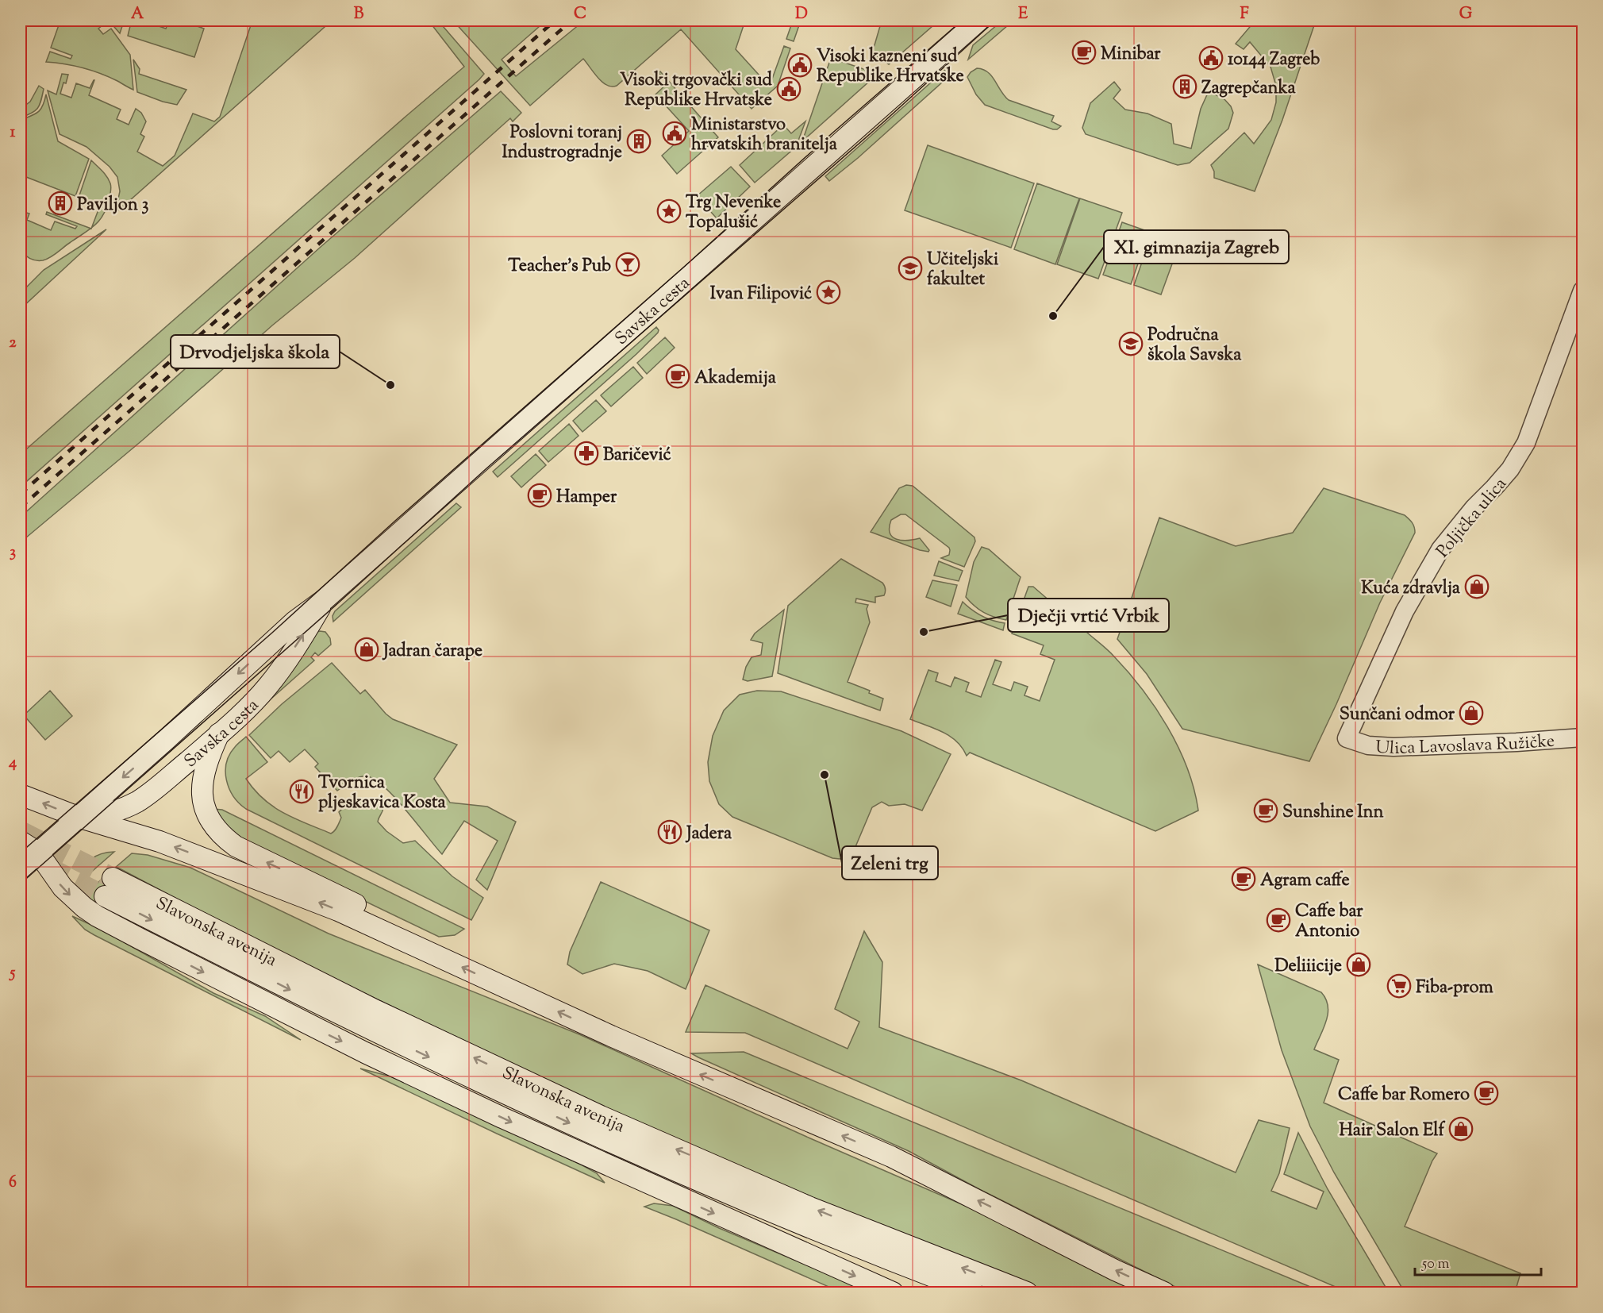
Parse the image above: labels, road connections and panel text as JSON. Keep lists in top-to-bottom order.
{
  "streets": {
    "main road": ["Savska cesta", "Slavonska avenija"],
    "street": ["Poljička ulica", "Ulica Lavoslava Ružičke"]
  },
  "crossings": [
    ["Poljička ulica", "Ulica Lavoslava Ružičke"]
  ],
  "places": {
    "cafe": [
      "Minibar",
      "Akademija",
      "Hamper",
      "Sunshine Inn",
      "Agram caffe",
      "Caffe bar Antonio",
      "Caffe bar Romero"
    ],
    "public building": [
      "10144 Zagreb",
      "Visoki kazneni sud Republike Hrvatske",
      "Visoki trgovački sud Republike Hrvatske",
      "Ministarstvo hrvatskih branitelja"
    ],
    "building": ["Zagrepčanka", "Poslovni toranj Industrogradnje", "Paviljon 3"],
    "place": ["Trg Nevenke Topalušić", "Ivan Filipović"],
    "bar": ["Teacher's Pub"],
    "school or university": ["Učiteljski fakultet", "Područna škola Savska"],
    "other": [
      "XI. gimnazija Zagreb",
      "Drvodjeljska škola",
      "Dječji vrtić Vrbik",
      "Zeleni trg"
    ],
    "pharmacy": ["Baričević"],
    "shop": [
      "Kuća zdravlja",
      "Jadran čarape",
      "Sunčani odmor",
      "Deliiicije",
      "Hair Salon Elf"
    ],
    "restaurant": ["Tvornica pljeskavica Kosta", "Jadera"],
    "supermarket": ["Fiba-prom"]
  },
  "scale_bar": "50 m",
  "grid": {
    "columns": [
      "A",
      "B",
      "C",
      "D",
      "E",
      "F",
      "G"
    ],
    "rows": [
      "1",
      "2",
      "3",
      "4",
      "5",
      "6"
    ]
  }
}
